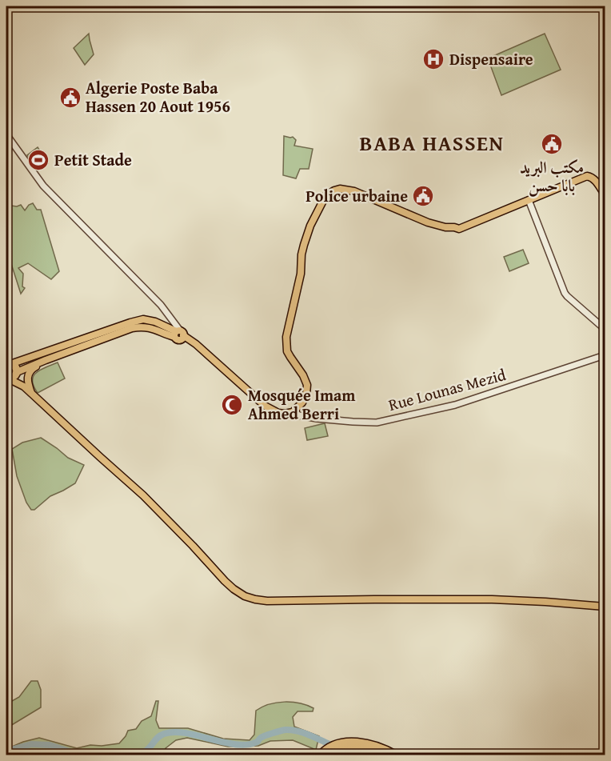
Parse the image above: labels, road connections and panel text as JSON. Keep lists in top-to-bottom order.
{
  "streets": {
    "street": ["Rue Lounas Mezid"]
  },
  "districts": ["BABA HASSEN"],
  "places": {
    "hospital": ["Dispensaire"],
    "public building": ["Algerie Poste Baba Hassen 20 Aout 1956", "مكتب البريد بابا حسن", "Police urbaine"],
    "sports": ["Petit Stade"],
    "mosque": ["Mosquée Imam Ahmed Berri"]
  }
}
